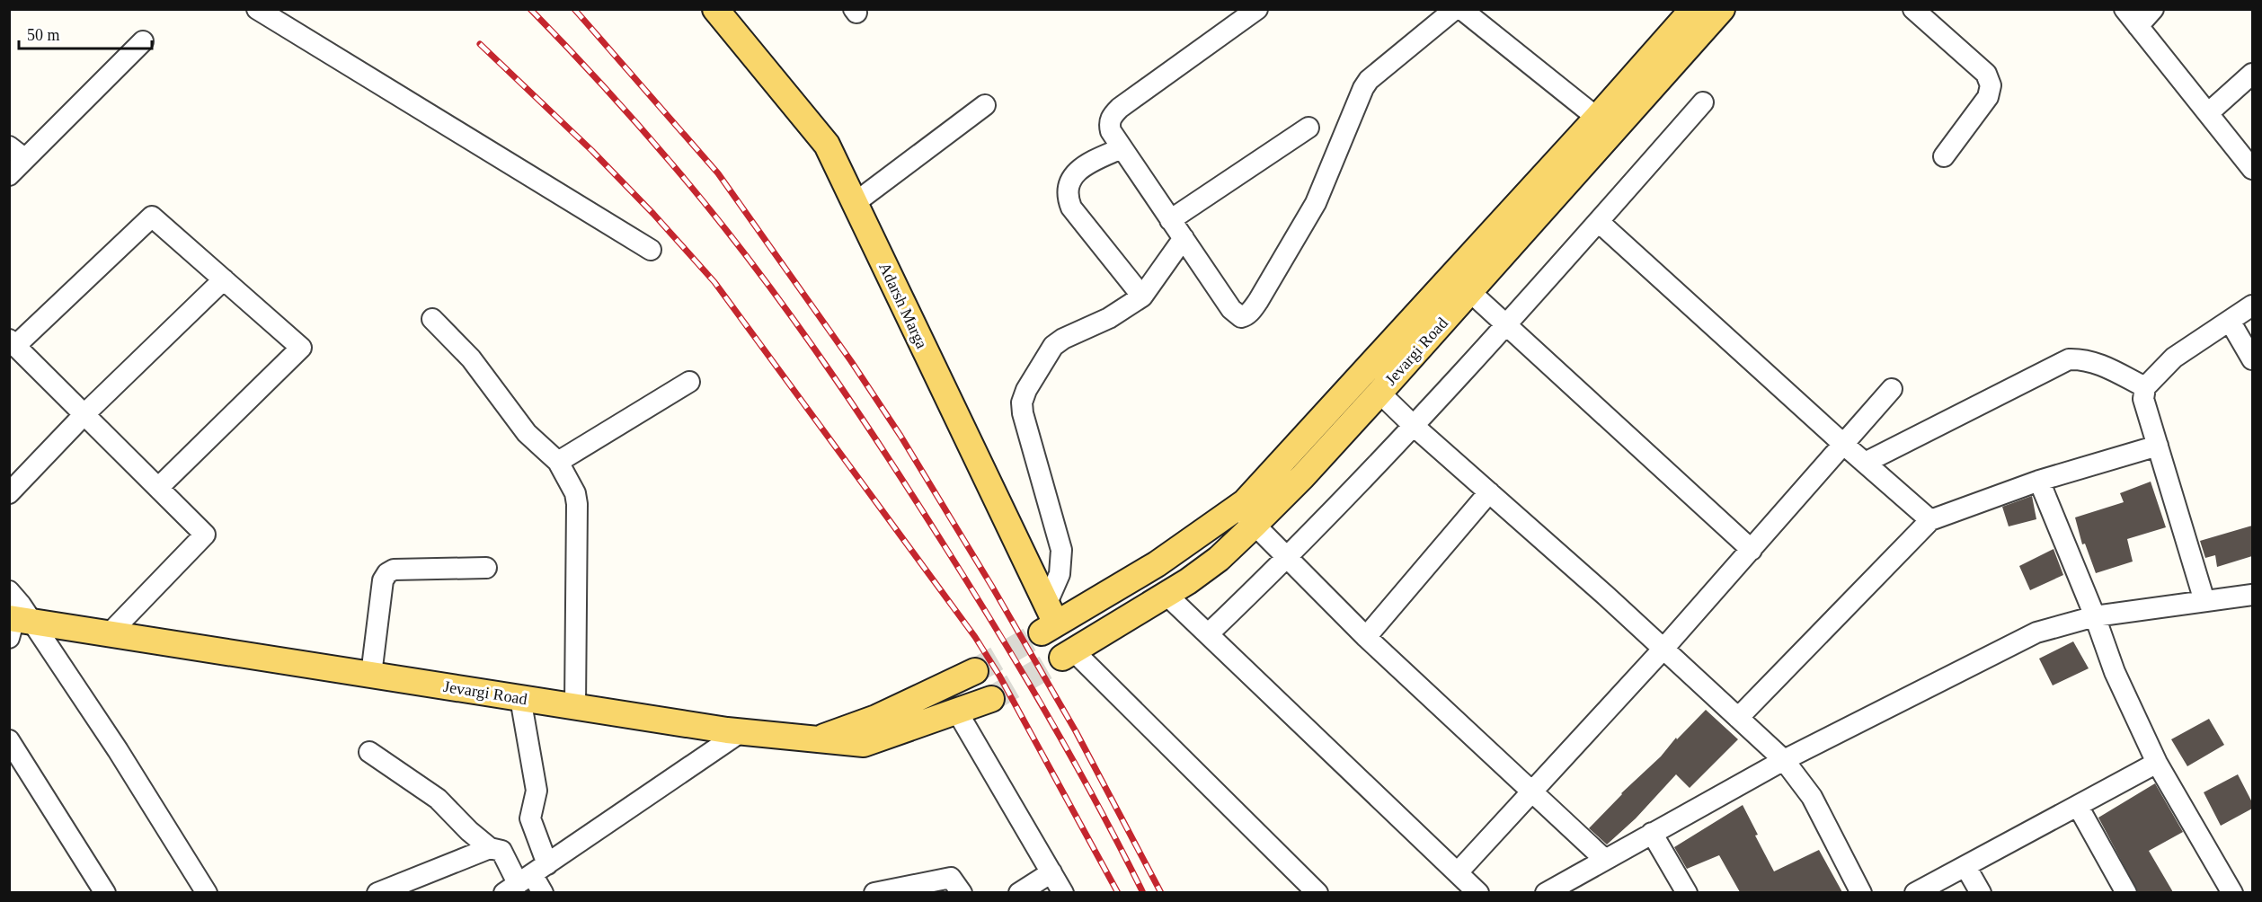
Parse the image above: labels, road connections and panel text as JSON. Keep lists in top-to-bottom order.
{
  "streets": {
    "main road": ["Adarsh Marga", "Jevargi Road"]
  },
  "scale_bar": "50 m"
}
